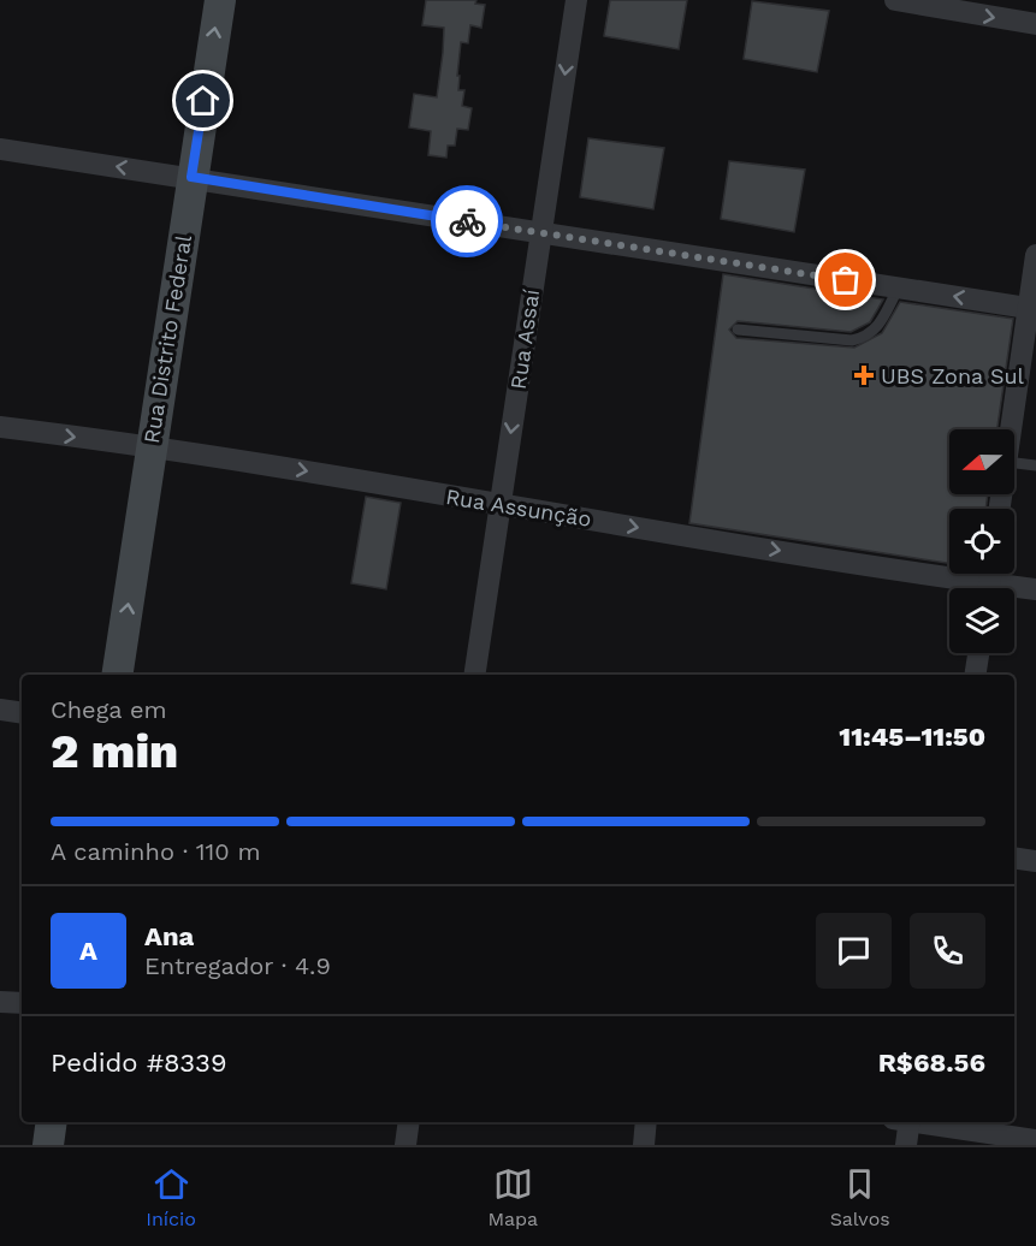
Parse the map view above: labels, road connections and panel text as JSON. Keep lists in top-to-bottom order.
{
  "streets": {
    "street": ["Rua Distrito Federal", "Rua Assaí", "Rua Assunção"]
  },
  "crossings": [
    ["Rua Distrito Federal", "Rua Assunção"],
    ["Rua Assaí", "Rua Assunção"]
  ],
  "one_way": ["Rua Distrito Federal", "Rua Assaí", "Rua Assunção"],
  "places": {
    "health": ["UBS Zona Sul"]
  },
  "north": "left",
  "page": {
    "heading": ["2 min", "Chega em", "11:45–11:50"],
    "panel": [
      "Ana",
      "Entregador · 4.9",
      "Pedido #8339",
      "R$68.56"
    ],
    "bar": "A caminho · 110 m",
    "round": "A",
    "tabs": ["Início", "Mapa", "Salvos"]
  }
}
